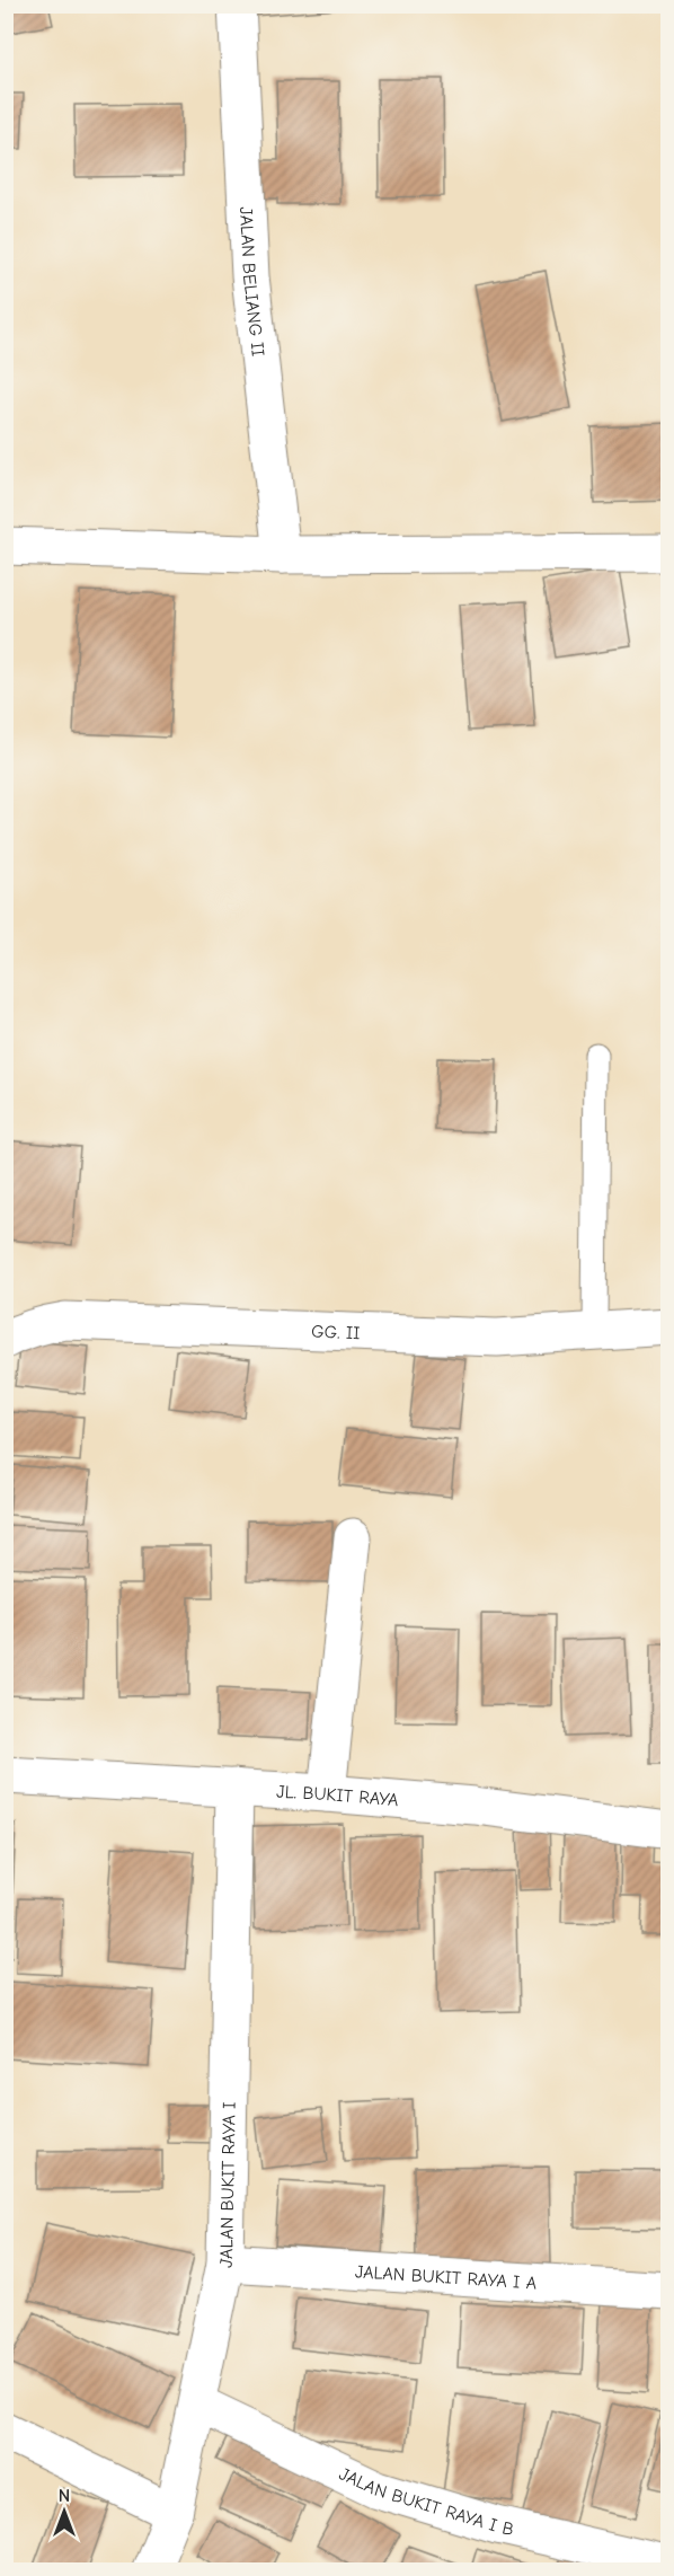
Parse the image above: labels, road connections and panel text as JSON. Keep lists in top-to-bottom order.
{
  "streets": {
    "street": [
      "JALAN BELIANG II",
      "GG. II",
      "JL. BUKIT RAYA",
      "JALAN BUKIT RAYA I",
      "JALAN BUKIT RAYA I A",
      "JALAN BUKIT RAYA I B"
    ]
  },
  "crossings": [
    ["JL. BUKIT RAYA", "JALAN BUKIT RAYA I"],
    ["JALAN BUKIT RAYA I", "JALAN BUKIT RAYA I A"],
    ["JALAN BUKIT RAYA I", "JALAN BUKIT RAYA I B"]
  ],
  "north": "top"
}
